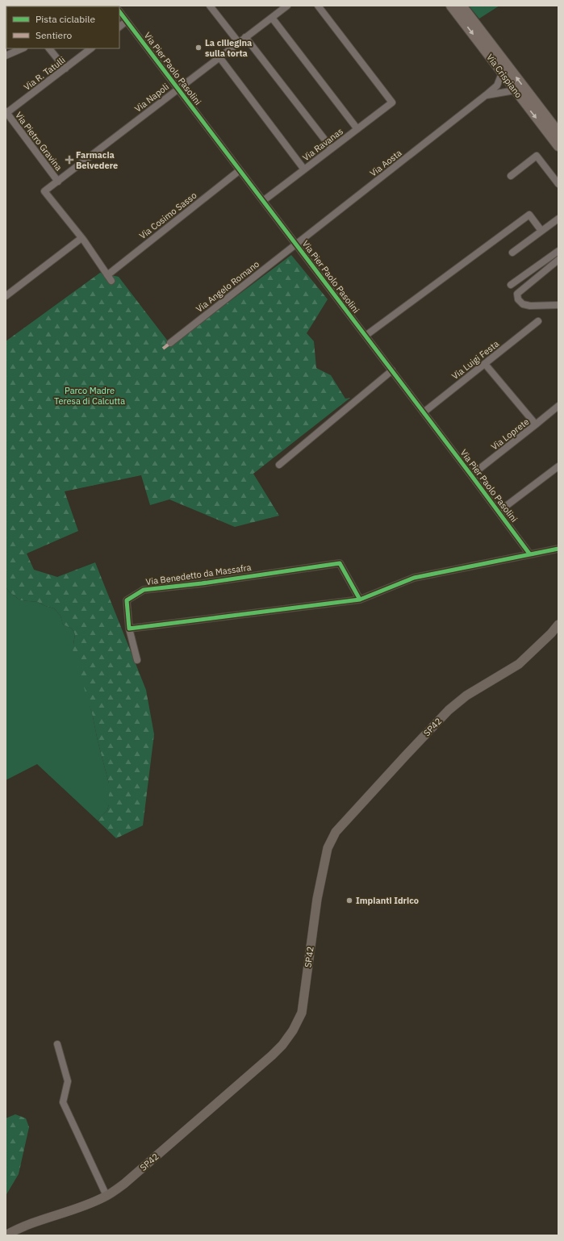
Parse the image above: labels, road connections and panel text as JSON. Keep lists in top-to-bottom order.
{
  "streets": {
    "main road": ["Via Crispiano", "SP42"],
    "street": [
      "Via Pier Paolo Pasolini",
      "Via R. Tatulli",
      "Via Napoli",
      "Via Pietro Gravina",
      "Via Ravanas",
      "Via Aosta",
      "Via Cosimo Sasso",
      "Via Angelo Romano",
      "Via Luigi Festa",
      "Via Loprete",
      "Via Benedetto da Massafra"
    ]
  },
  "crossings": [
    ["Via Pier Paolo Pasolini", "Via Napoli"],
    ["Via Pier Paolo Pasolini", "Via Ravanas"],
    ["Via Pier Paolo Pasolini", "Via Aosta"],
    ["Via Pier Paolo Pasolini", "Via Cosimo Sasso"],
    ["Via Pier Paolo Pasolini", "Via Angelo Romano"],
    ["Via Pier Paolo Pasolini", "Via Luigi Festa"],
    ["Via Pier Paolo Pasolini", "Via Loprete"],
    ["Via R. Tatulli", "Via Pietro Gravina"],
    ["Via Napoli", "Via Pietro Gravina"],
    ["Via Aosta", "Via Angelo Romano"]
  ],
  "parks": ["Parco Madre Teresa di Calcutta"],
  "places": {
    "other": ["La ciliegina sulla torta", "Impianti Idrico"],
    "health": ["Farmacia Belvedere"]
  },
  "legend": ["Pista ciclabile", "Sentiero"]
}
